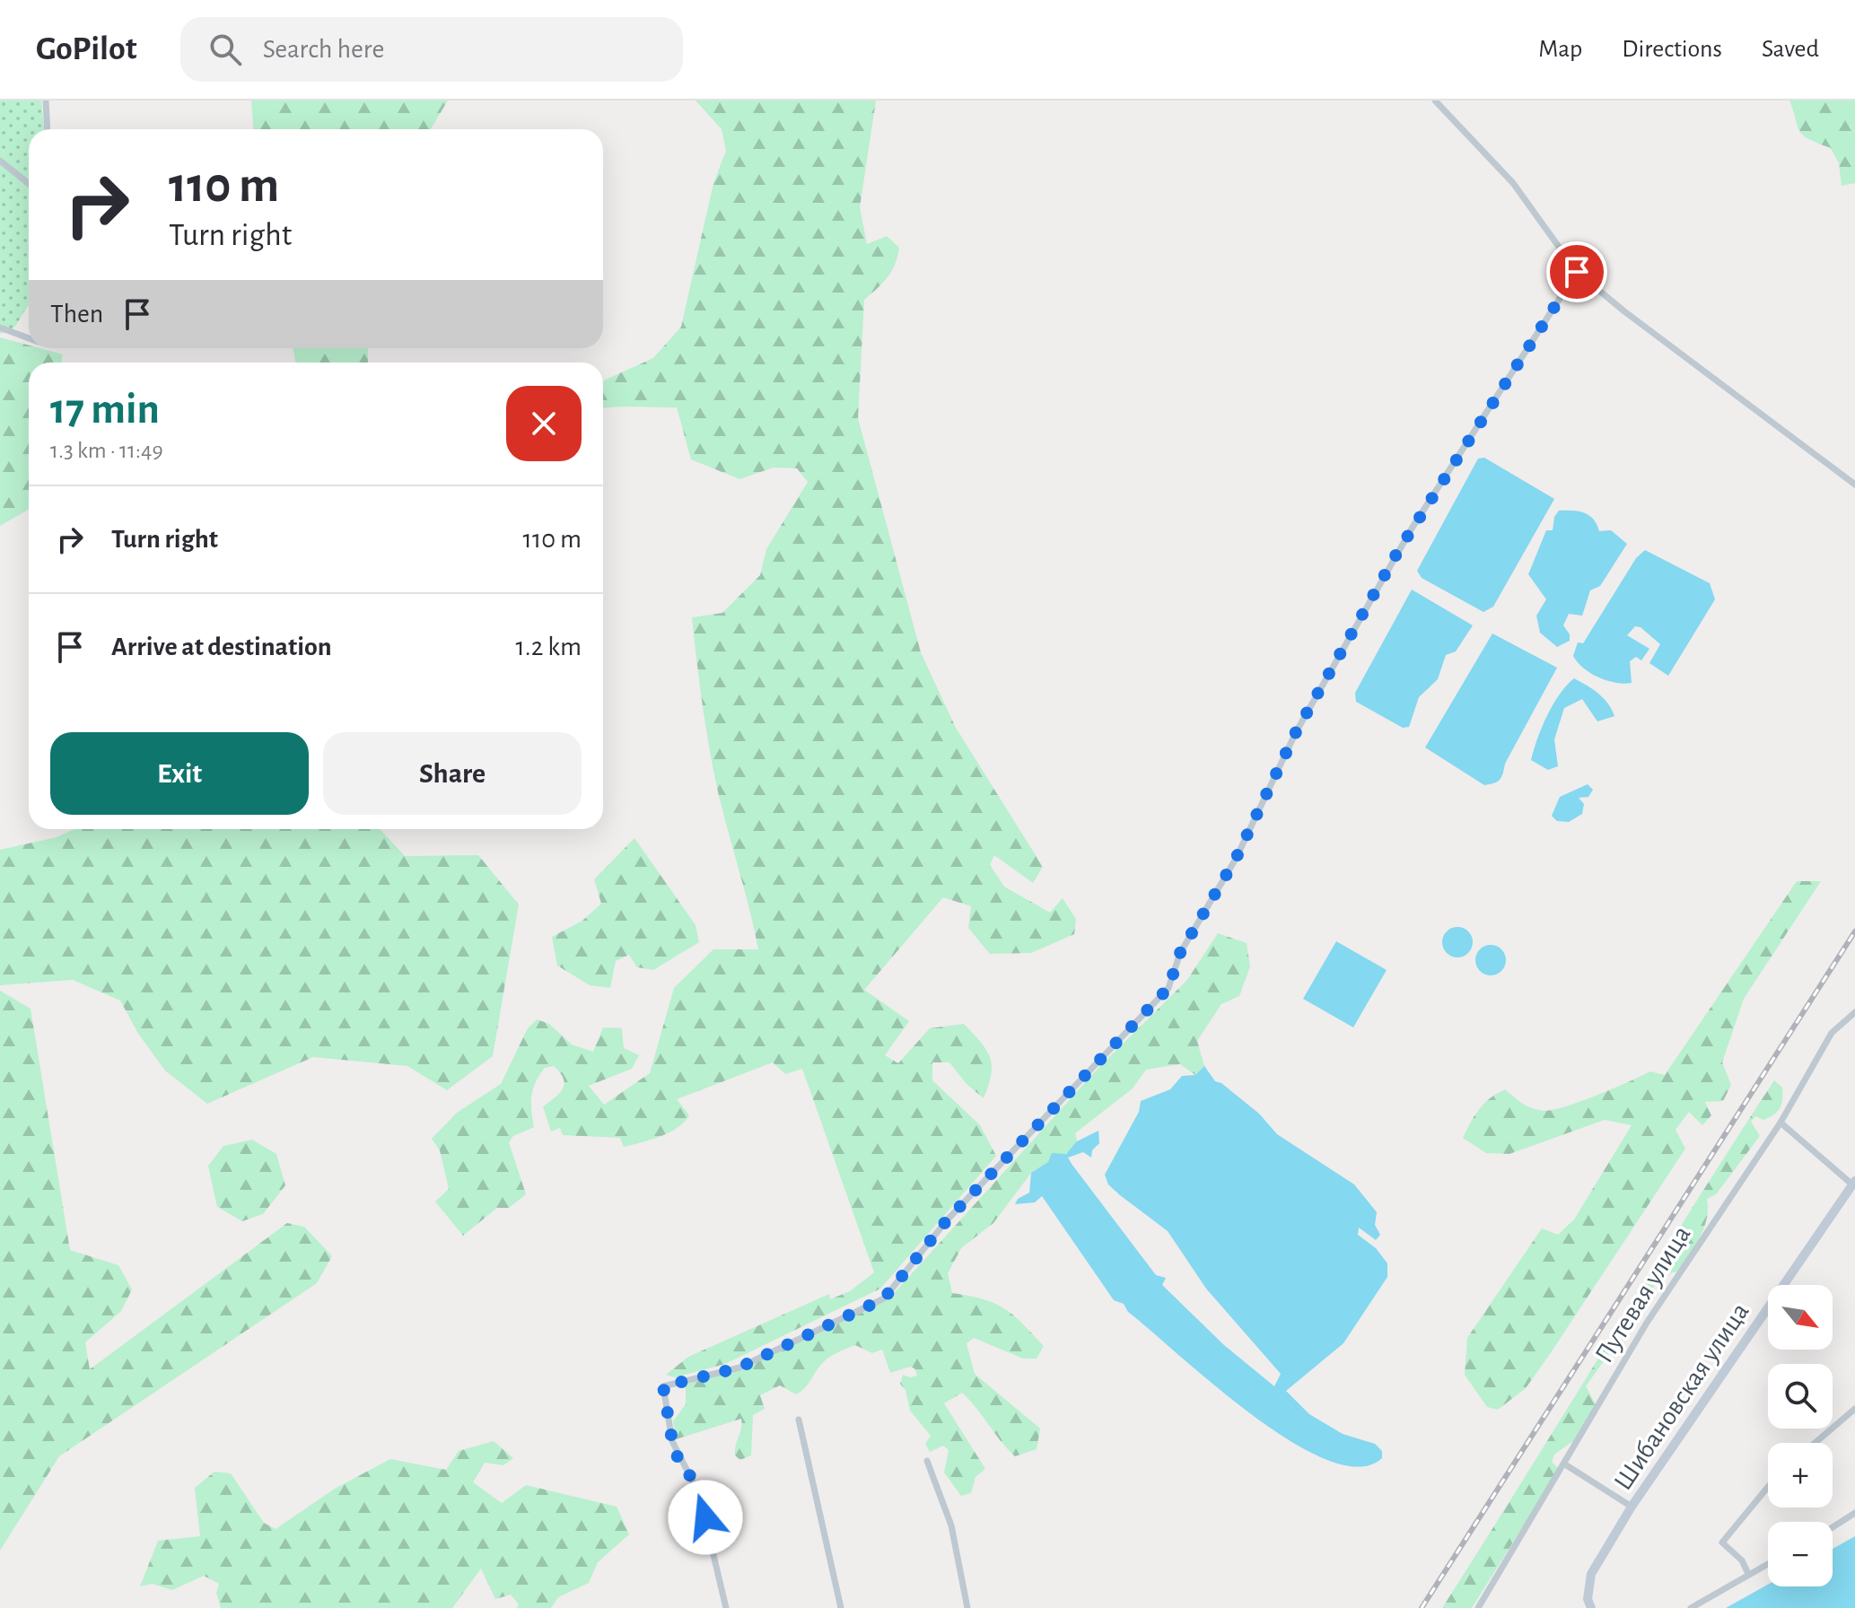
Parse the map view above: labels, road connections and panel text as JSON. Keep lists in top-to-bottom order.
{
  "streets": {
    "street": ["Путевая улица", "Шибановская улица"]
  },
  "north": "bottom right",
  "page": {
    "header": "GoPilot",
    "search": "Search here",
    "nav": ["Map", "Directions", "Saved"],
    "turn": ["110 m", "Turn right"],
    "then": "Then",
    "heading": ["17 min", "1.3 km · 11:49"],
    "list": [
      {
        "name": "Turn right",
        "value": "110 m"
      },
      {
        "name": "Arrive at destination",
        "value": "1.2 km"
      }
    ],
    "buttons": ["Exit", "Share"],
    "map_buttons": ["+", "−"]
  }
}
